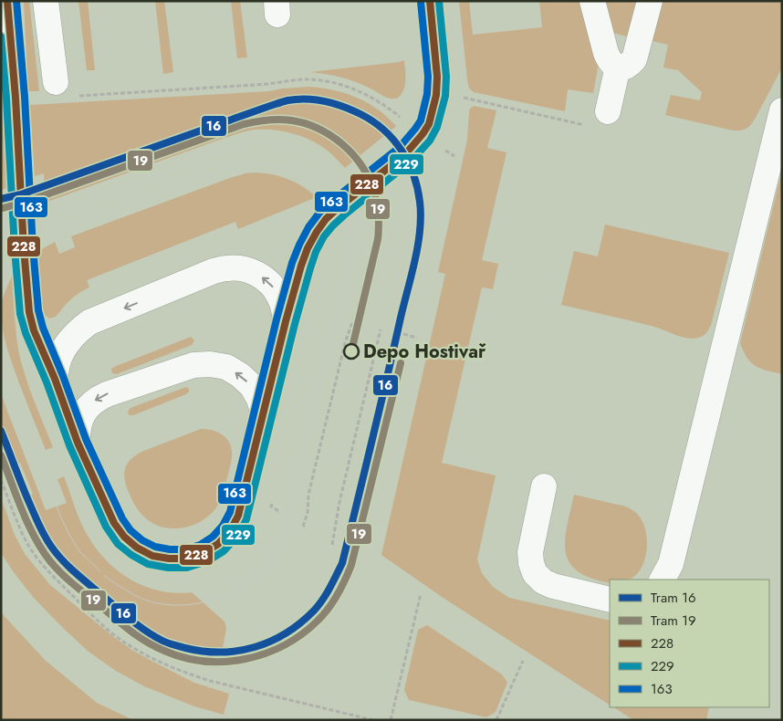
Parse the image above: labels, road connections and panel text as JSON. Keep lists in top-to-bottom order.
{
  "places": ["Depo Hostivař"],
  "lines": [
    "transit line 228",
    "transit line 229",
    "transit line 163",
    "tram line 16",
    "tram line 19"
  ],
  "legend": [
    "Tram 16",
    "Tram 19",
    "228",
    "229",
    "163"
  ]
}
